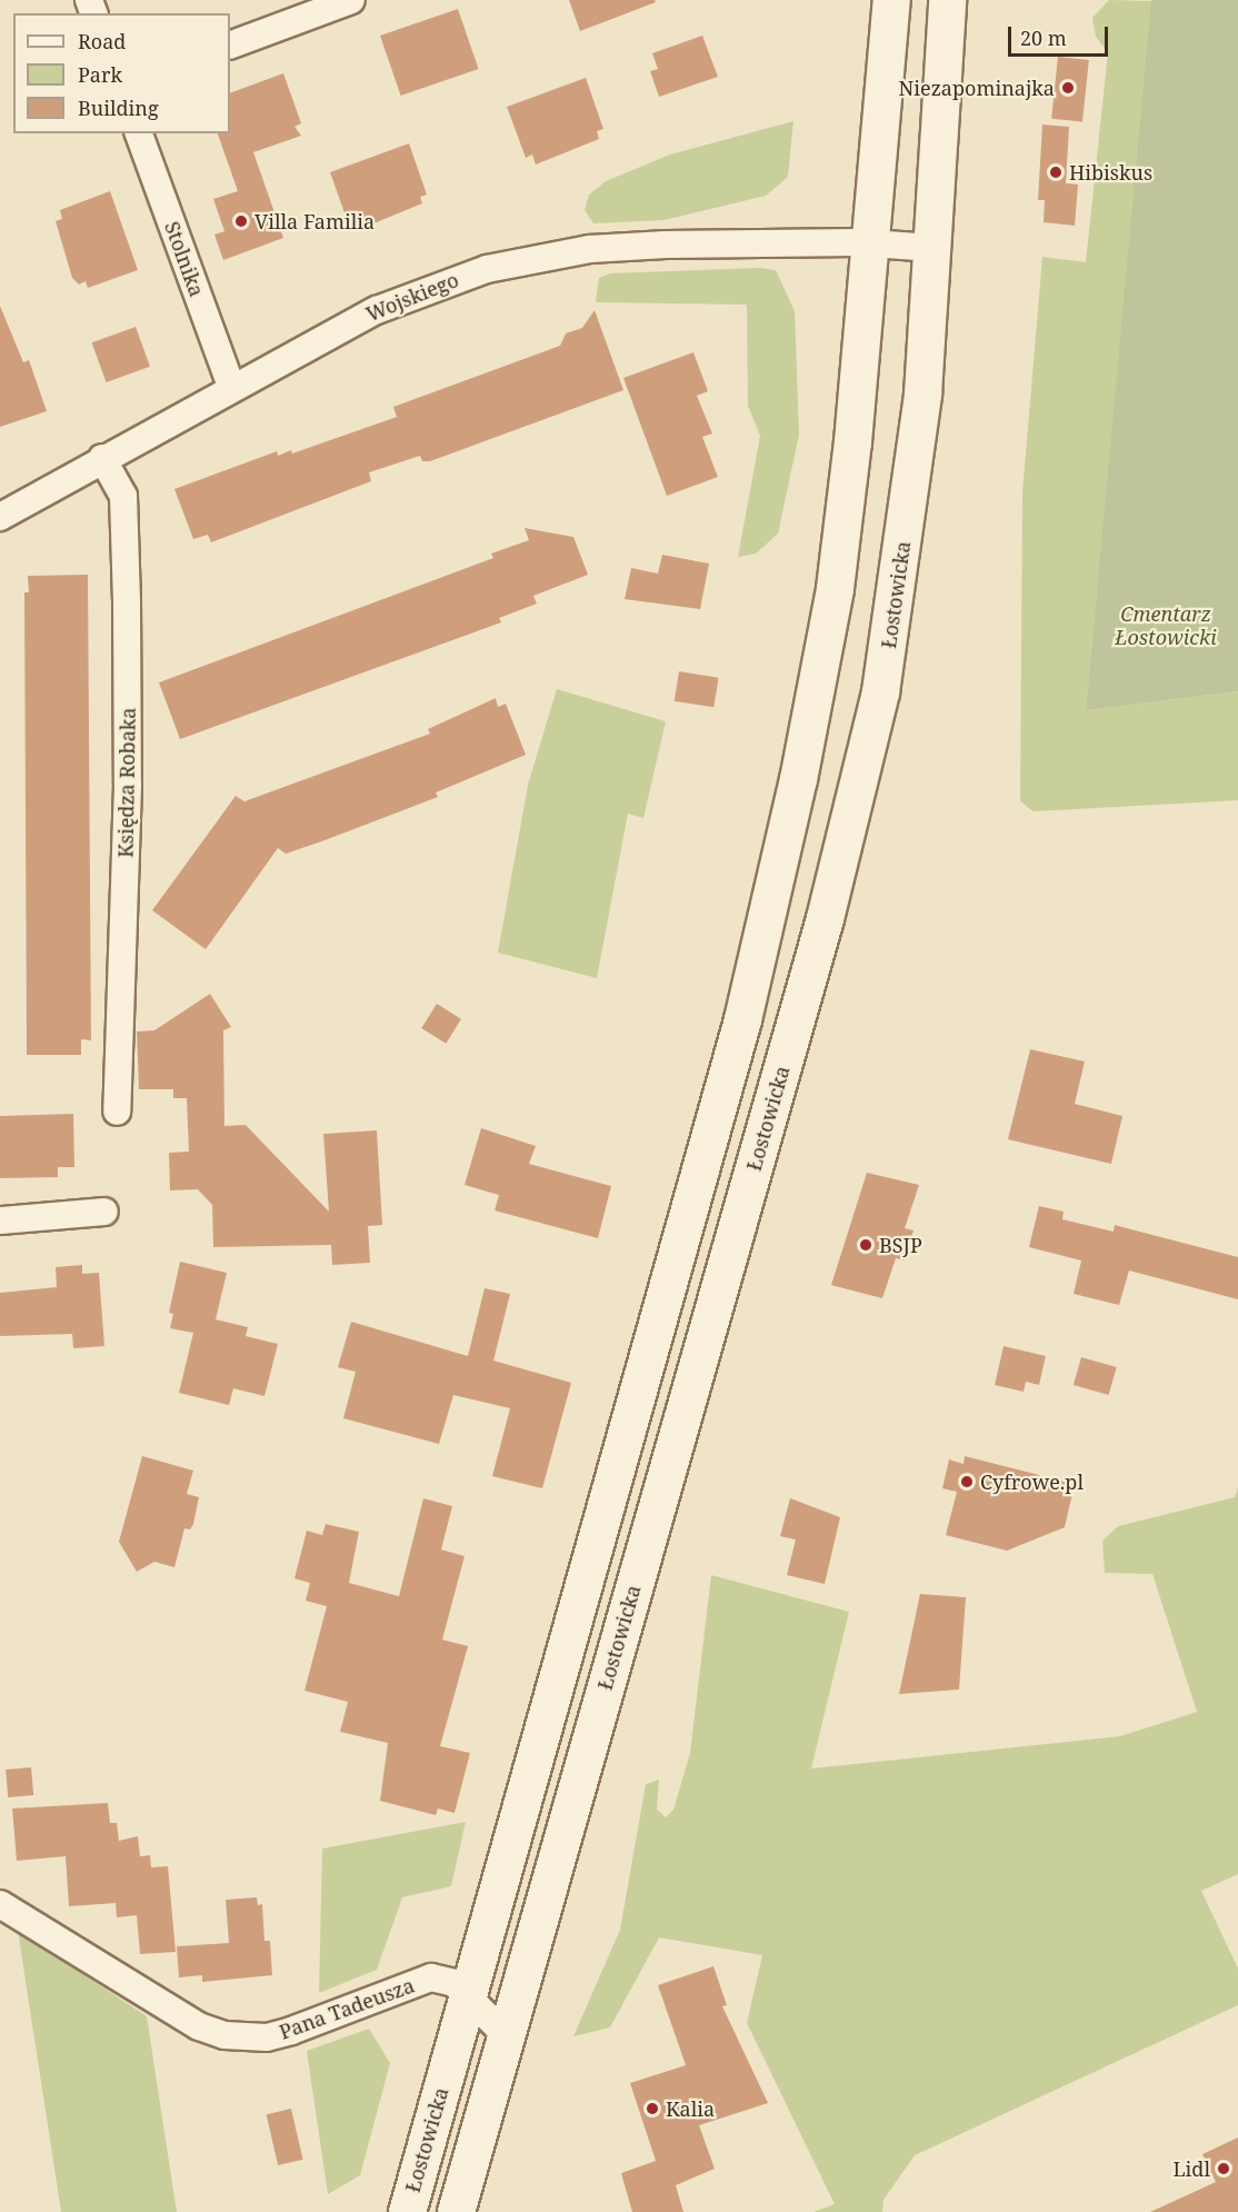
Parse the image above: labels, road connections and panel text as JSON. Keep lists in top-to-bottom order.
{
  "streets": {
    "main road": ["Łostowicka"],
    "street": [
      "Stolnika",
      "Wojskiego",
      "Księdza Robaka",
      "Pana Tadeusza"
    ]
  },
  "crossings": [
    ["Stolnika", "Wojskiego"],
    ["Wojskiego", "Łostowicka"],
    ["Wojskiego", "Księdza Robaka"],
    ["Łostowicka", "Pana Tadeusza"]
  ],
  "parks": ["Cmentarz Łostowicki"],
  "places": [
    "Niezapominajka",
    "Hibiskus",
    "Villa Familia",
    "BSJP",
    "Cyfrowe.pl",
    "Kalia",
    "Lidl"
  ],
  "legend": ["Road", "Park", "Building"],
  "scale_bar": "20 m"
}
